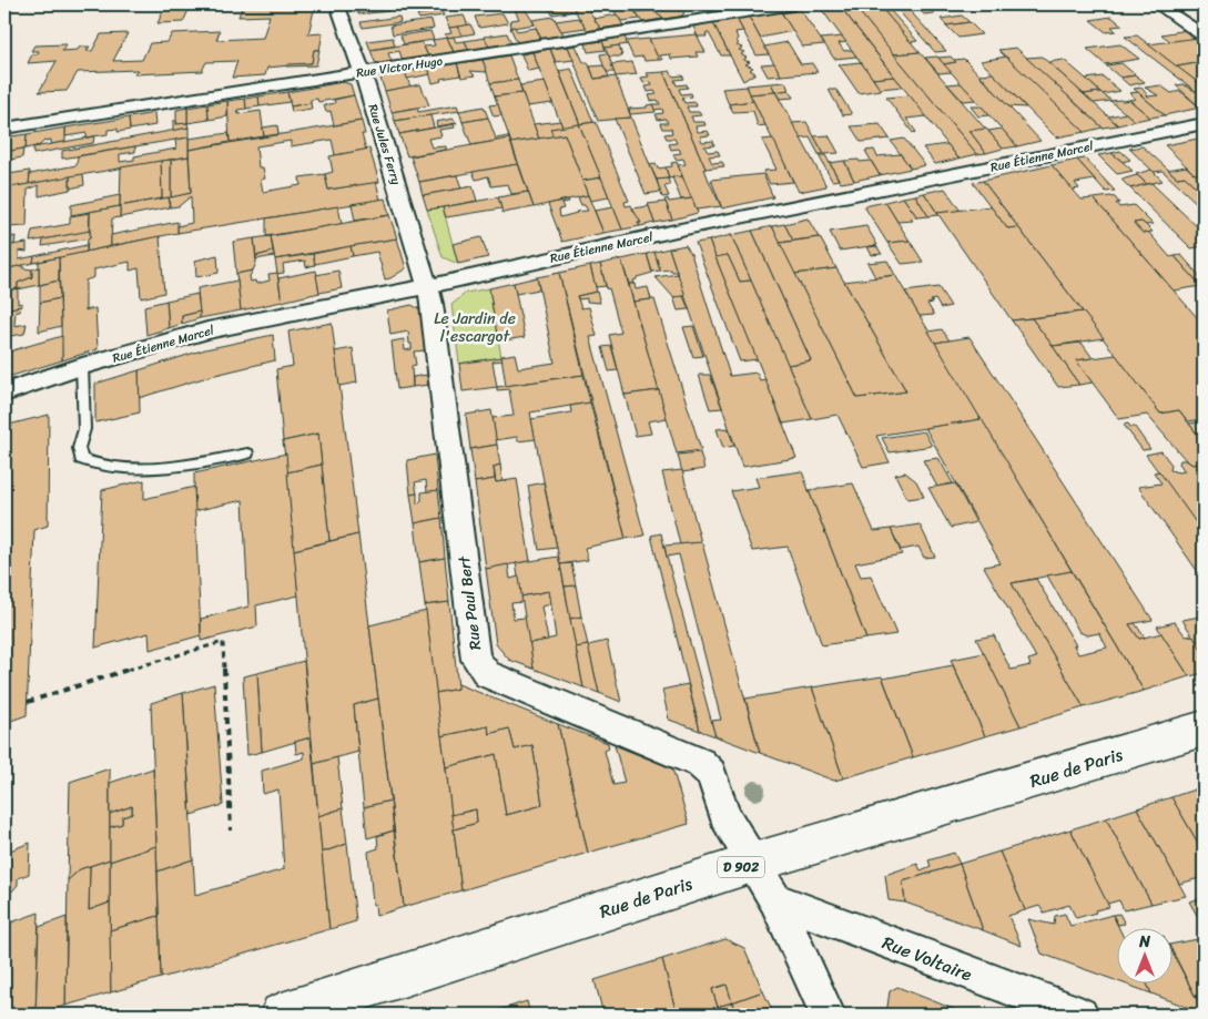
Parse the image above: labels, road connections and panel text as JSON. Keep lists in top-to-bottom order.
{
  "streets": {
    "main road": ["Rue de Paris", "D 902"],
    "street": [
      "Rue Victor Hugo",
      "Rue Jules Ferry",
      "Rue Étienne Marcel",
      "Rue Paul Bert",
      "Rue Voltaire"
    ]
  },
  "crossings": [
    ["Rue Victor Hugo", "Rue Jules Ferry"],
    ["Rue Jules Ferry", "Rue Étienne Marcel"],
    ["Rue Jules Ferry", "Rue Paul Bert"],
    ["Rue Étienne Marcel", "Rue Paul Bert"],
    ["Rue Paul Bert", "Rue de Paris"],
    ["Rue Paul Bert", "Rue Voltaire"]
  ],
  "parks": ["Le Jardin de l'escargot"],
  "north": "top"
}
